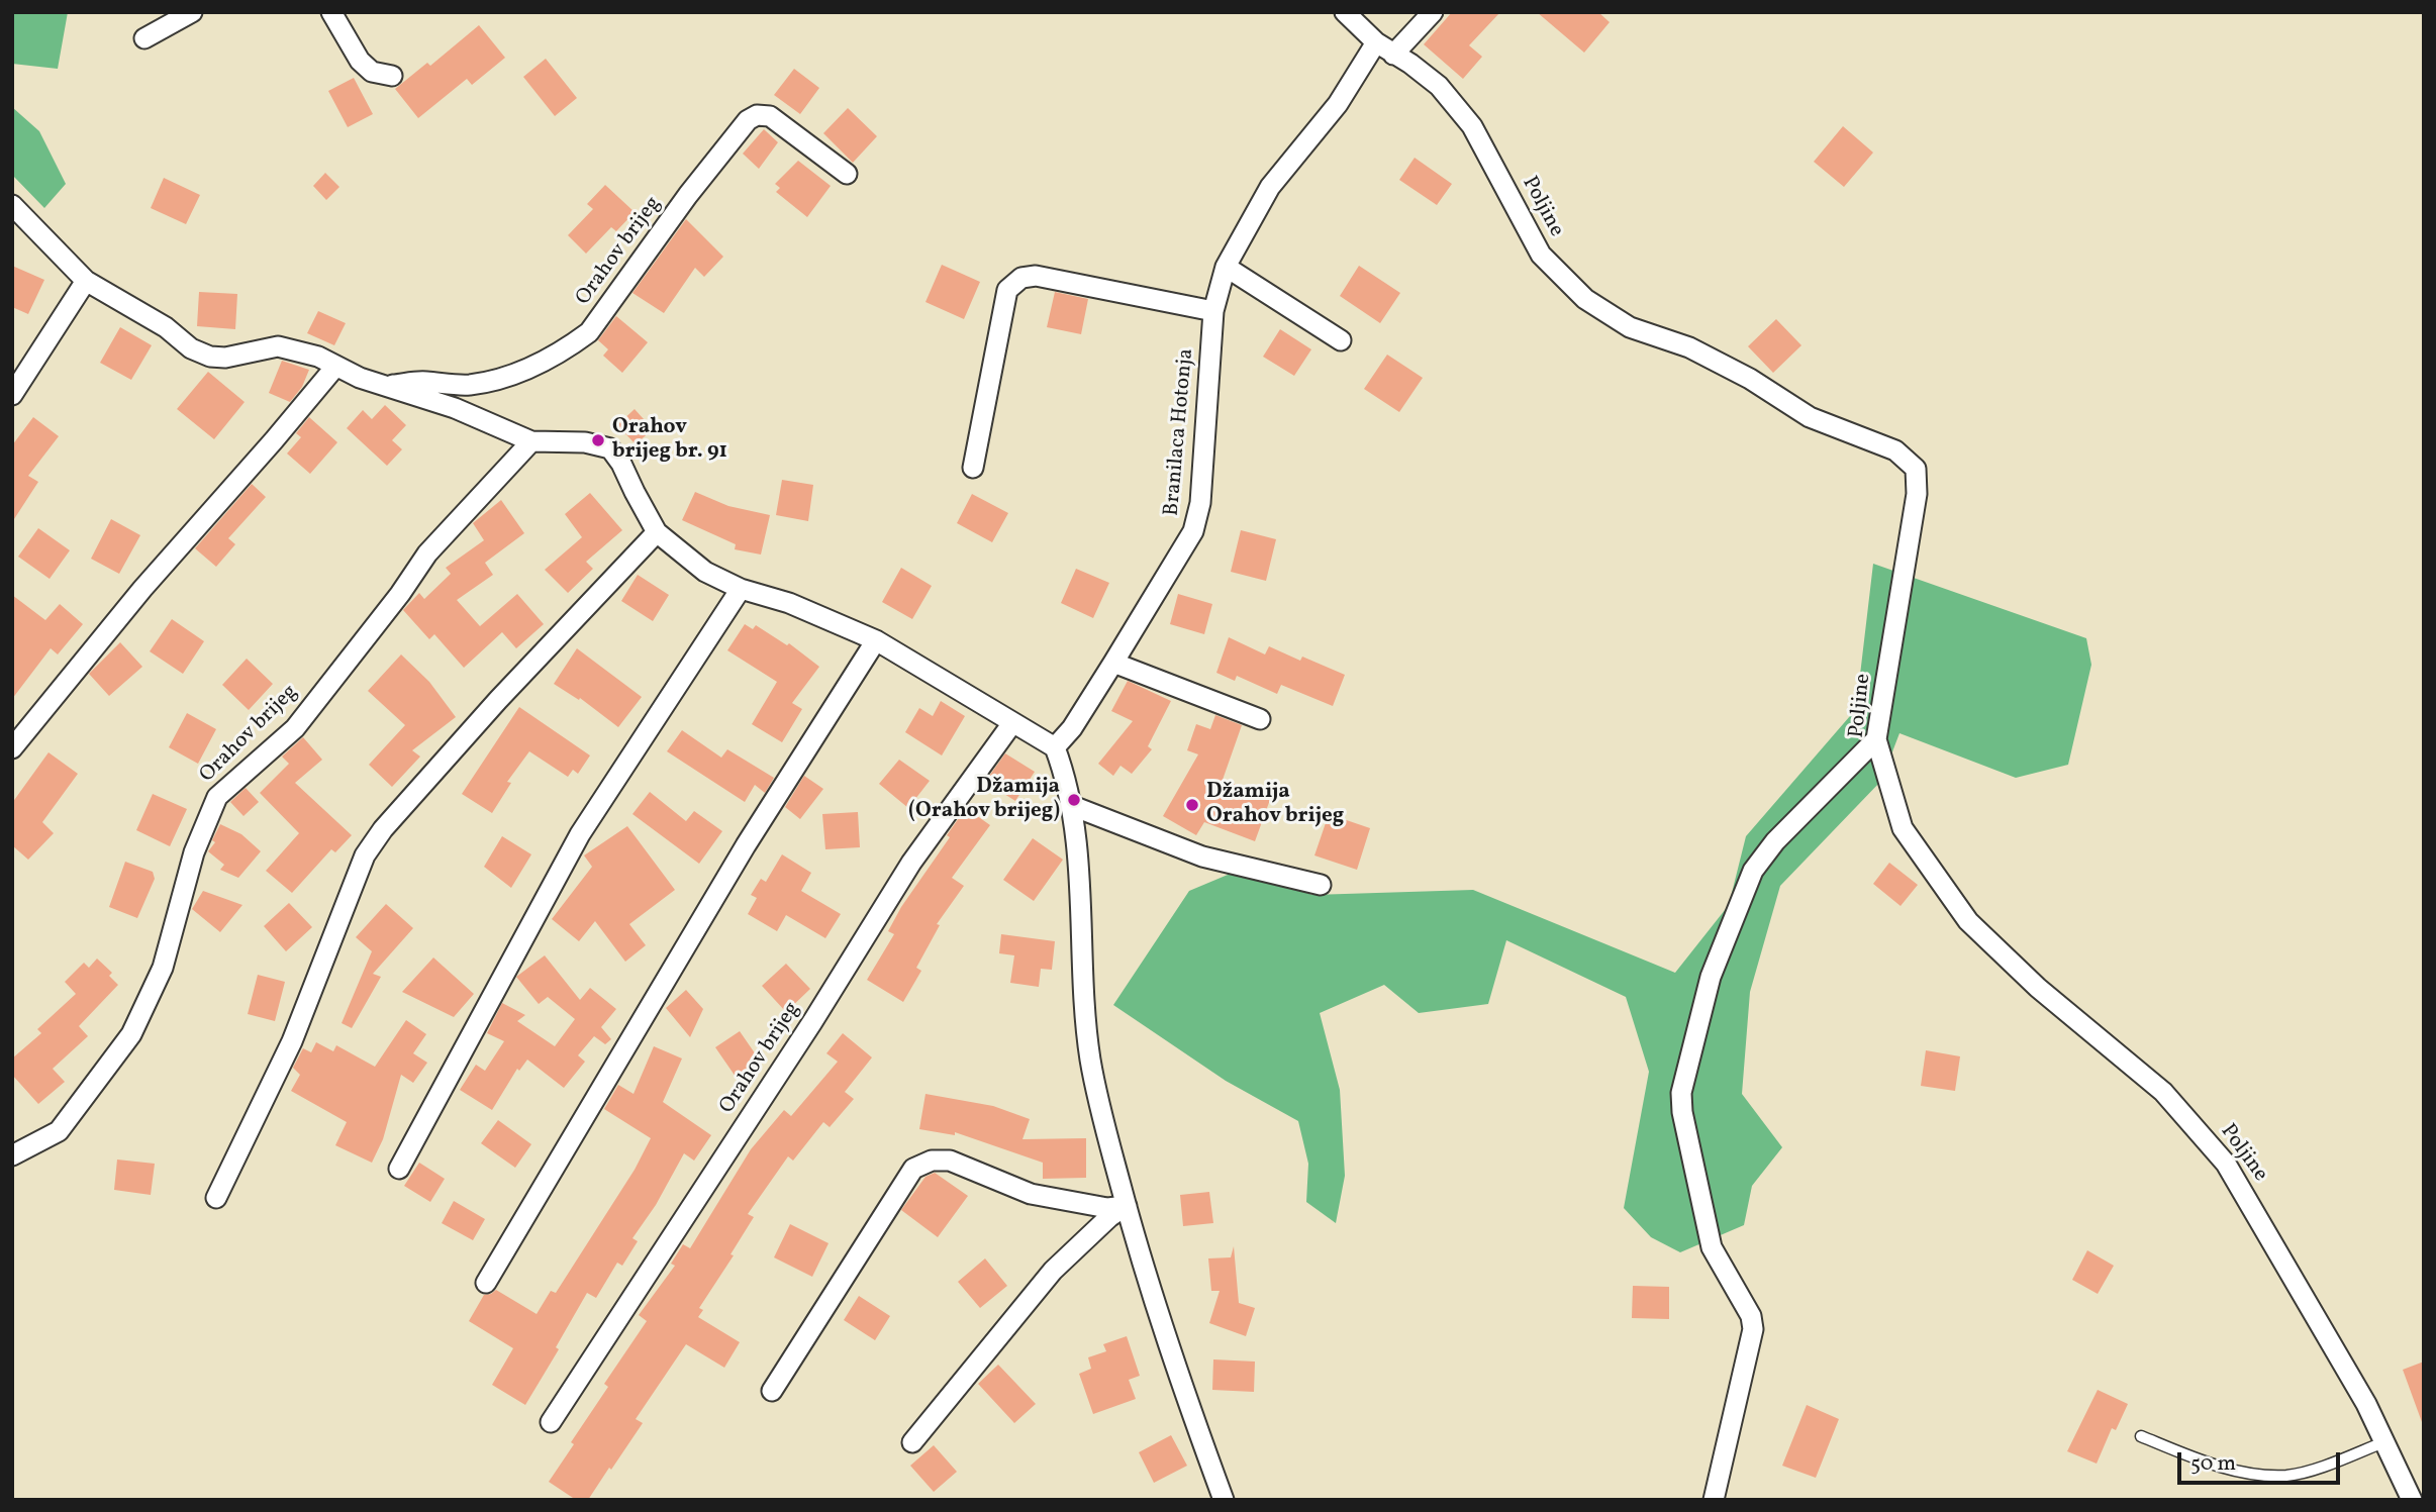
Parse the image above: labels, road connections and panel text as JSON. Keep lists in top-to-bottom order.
{
  "streets": {
    "street": ["Poljine", "Orahov brijeg", "Branilaca Hotonja"]
  },
  "places": ["Orahov brijeg br. 91", "Džamija (Orahov brijeg)", "Džamija Orahov brijeg"],
  "scale_bar": "50 m"
}
